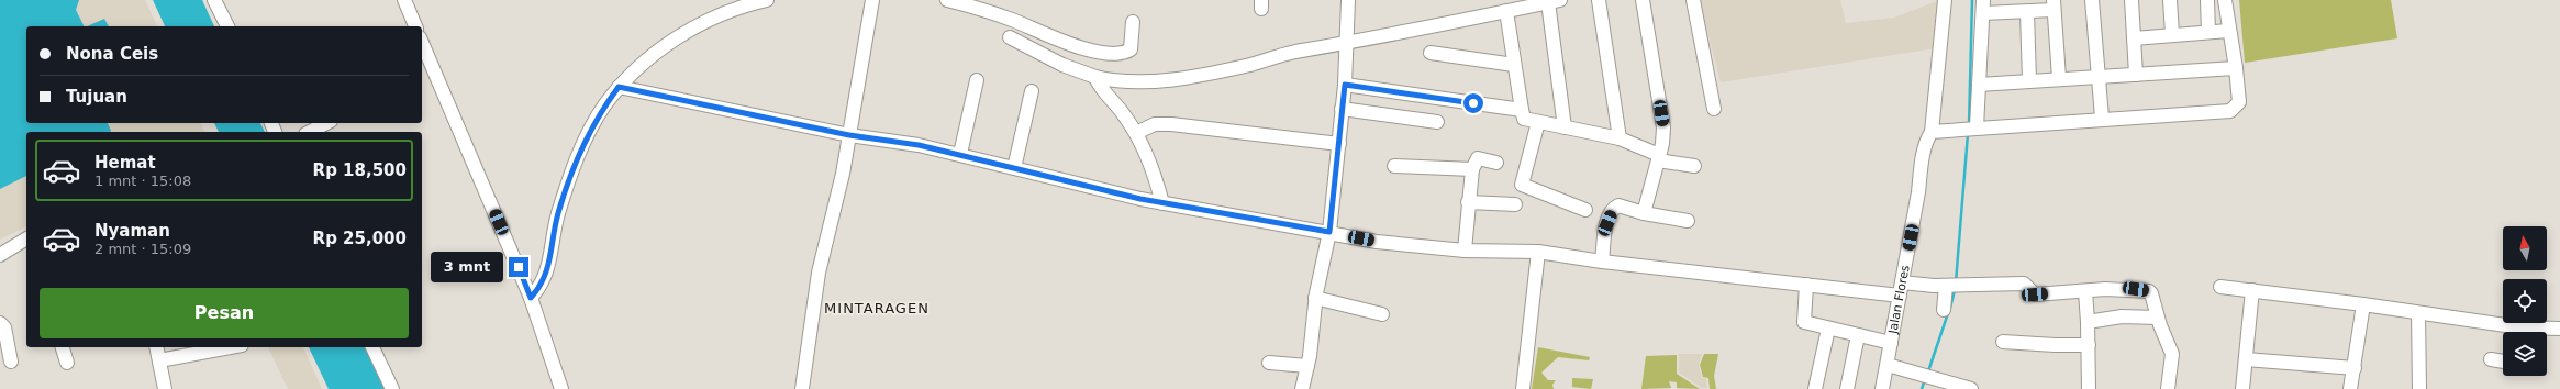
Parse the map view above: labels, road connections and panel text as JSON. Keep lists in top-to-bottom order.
{
  "streets": {
    "street": ["Jalan Flores"]
  },
  "districts": ["MINTARAGEN"],
  "north": "top",
  "page": {
    "banner": ["Nona Ceis", "Tujuan"],
    "list": [
      {
        "name": "Hemat",
        "note": "1 mnt · 15:08",
        "value": "Rp 18,500"
      },
      {
        "name": "Nyaman",
        "note": "2 mnt · 15:09",
        "value": "Rp 25,000"
      }
    ],
    "bubble": "3 mnt",
    "buttons": "Pesan"
  }
}
